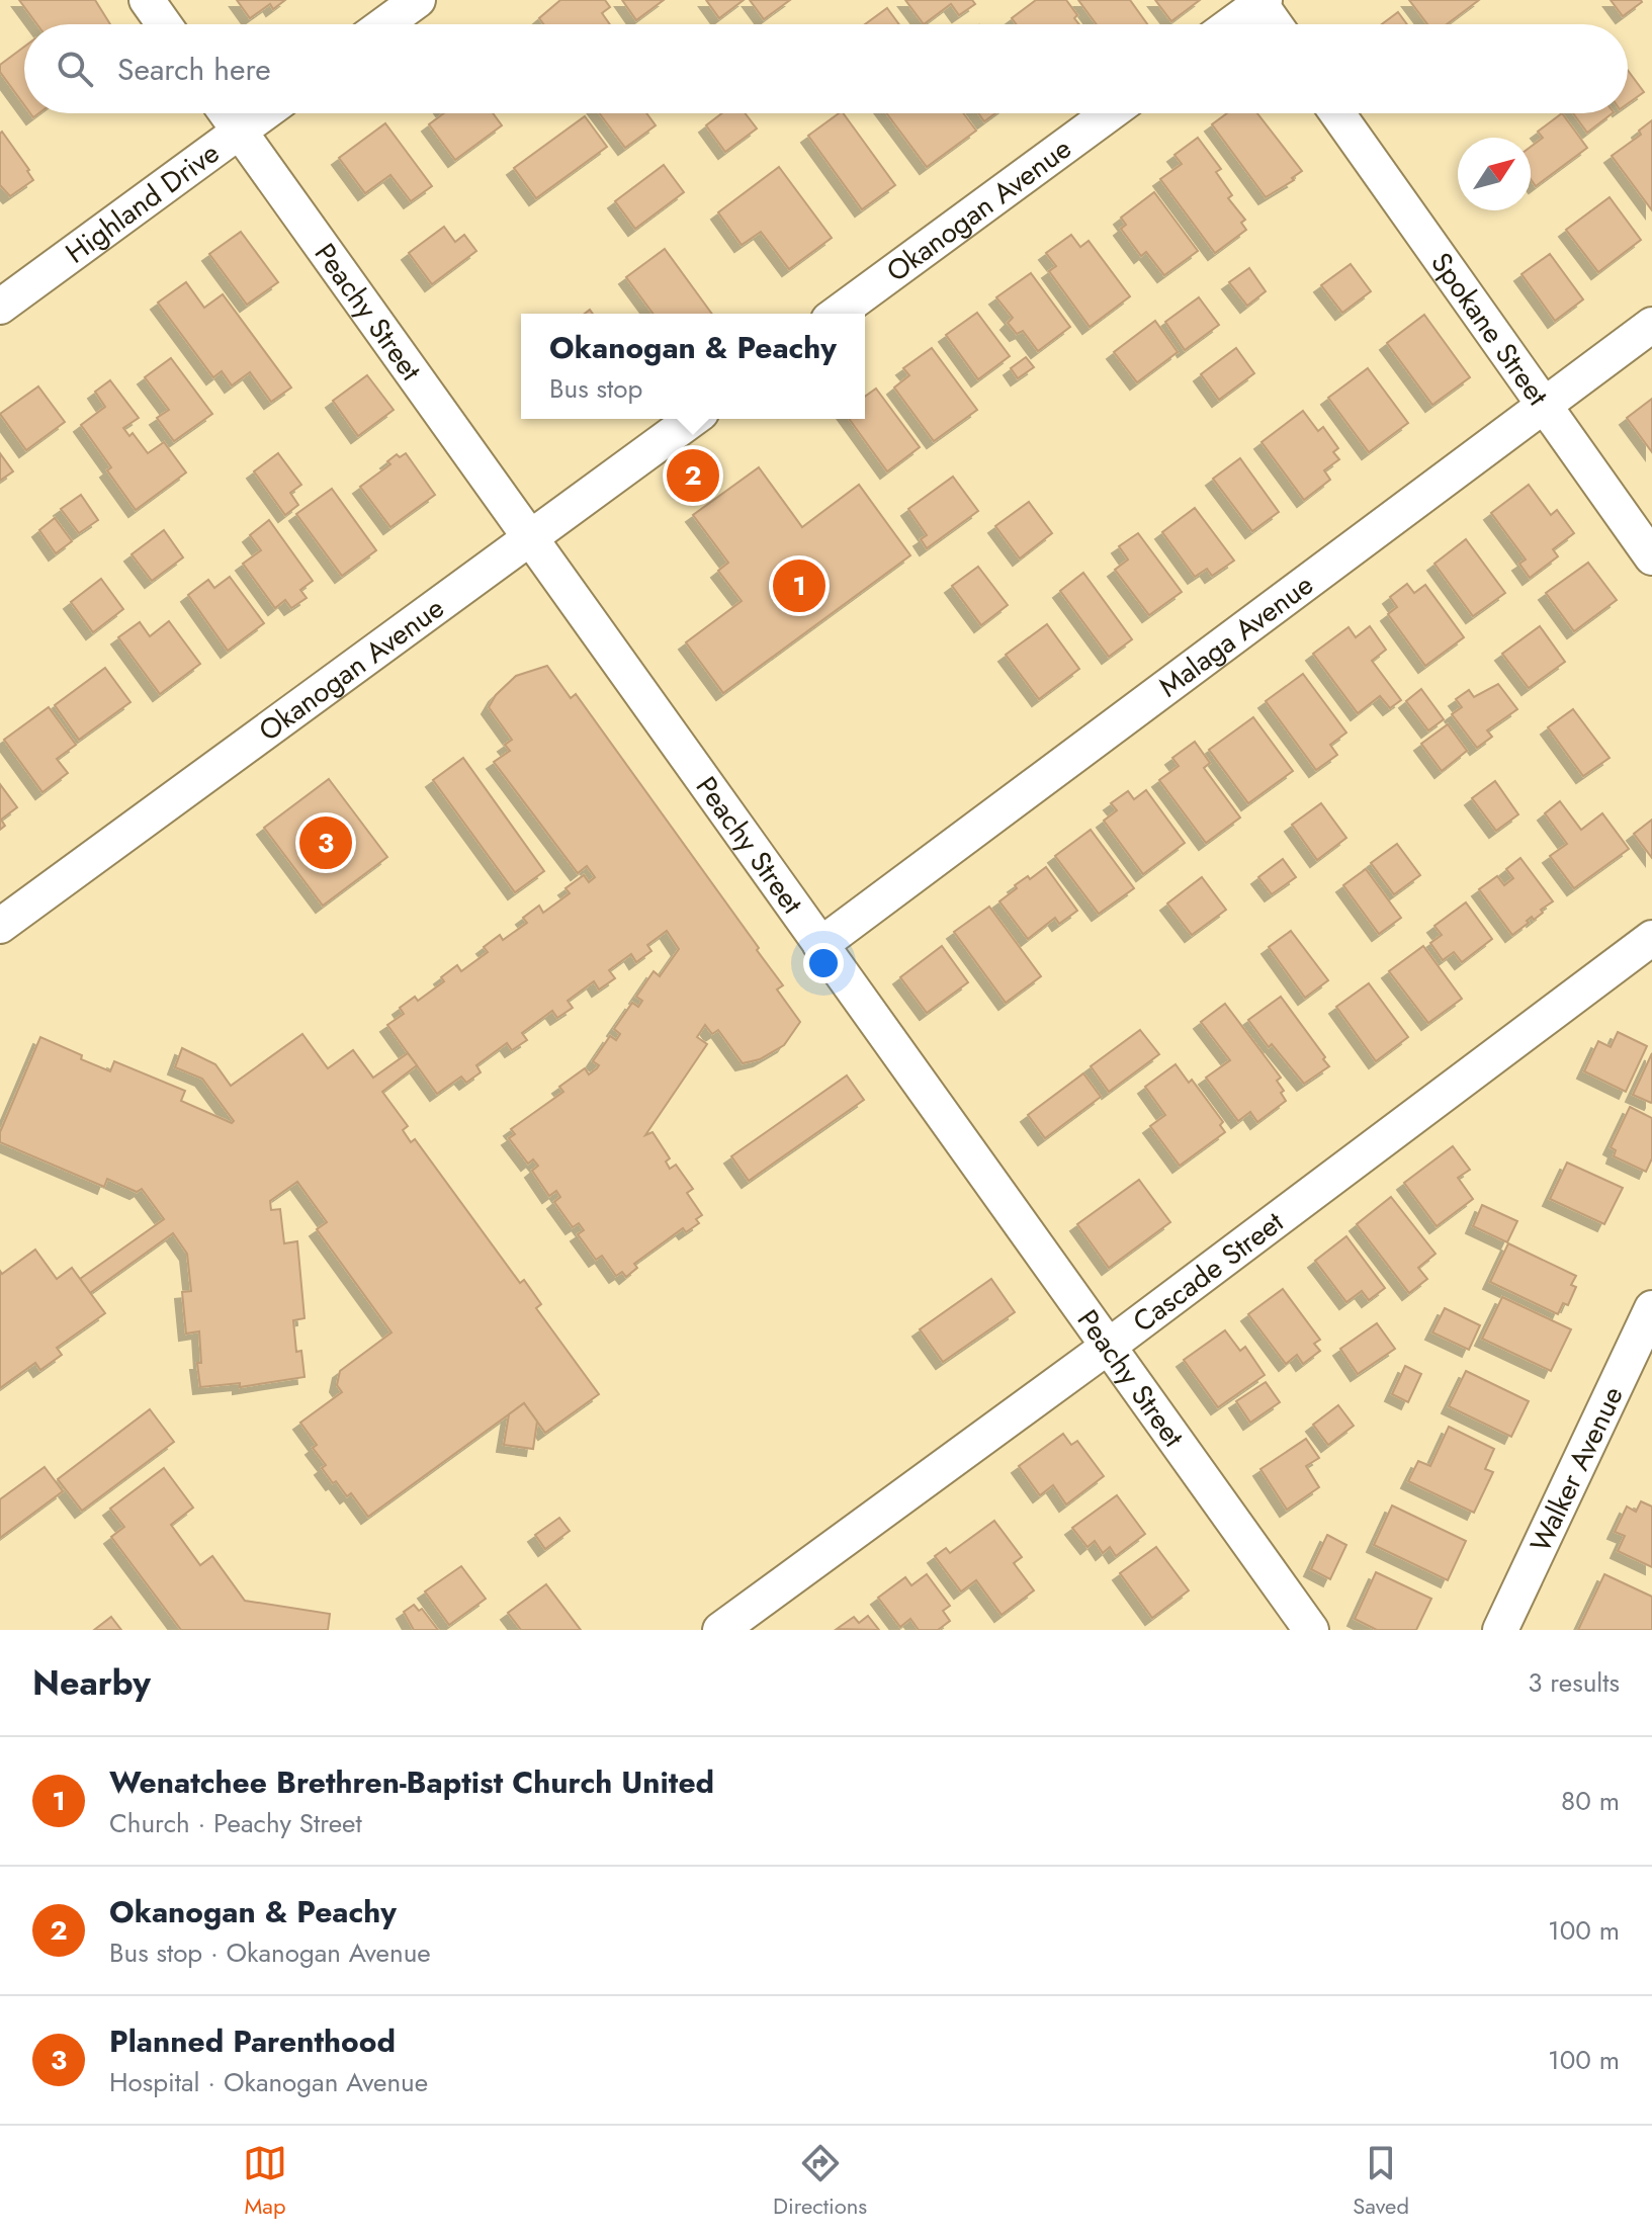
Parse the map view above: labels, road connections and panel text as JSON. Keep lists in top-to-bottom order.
{
  "streets": {
    "street": [
      "Highland Drive",
      "Okanogan Avenue",
      "Peachy Street",
      "Spokane Street",
      "Malaga Avenue",
      "Cascade Street",
      "Walker Avenue"
    ]
  },
  "crossings": [
    ["Highland Drive", "Peachy Street"],
    ["Okanogan Avenue", "Peachy Street"],
    ["Peachy Street", "Malaga Avenue"],
    ["Peachy Street", "Cascade Street"],
    ["Spokane Street", "Malaga Avenue"]
  ],
  "north": "top right",
  "page": {
    "search": "Search here",
    "popup": ["Okanogan & Peachy", "Bus stop"],
    "pins": ["2", "1", "3"],
    "heading": ["Nearby", "3 results"],
    "list": [
      {
        "mark": "1",
        "name": "Wenatchee Brethren-Baptist Church United",
        "note": "Church · Peachy Street",
        "value": "80 m"
      },
      {
        "mark": "2",
        "name": "Okanogan & Peachy",
        "note": "Bus stop · Okanogan Avenue",
        "value": "100 m"
      },
      {
        "mark": "3",
        "name": "Planned Parenthood",
        "note": "Hospital · Okanogan Avenue",
        "value": "100 m"
      }
    ],
    "nav": ["Map", "Directions", "Saved"]
  }
}
